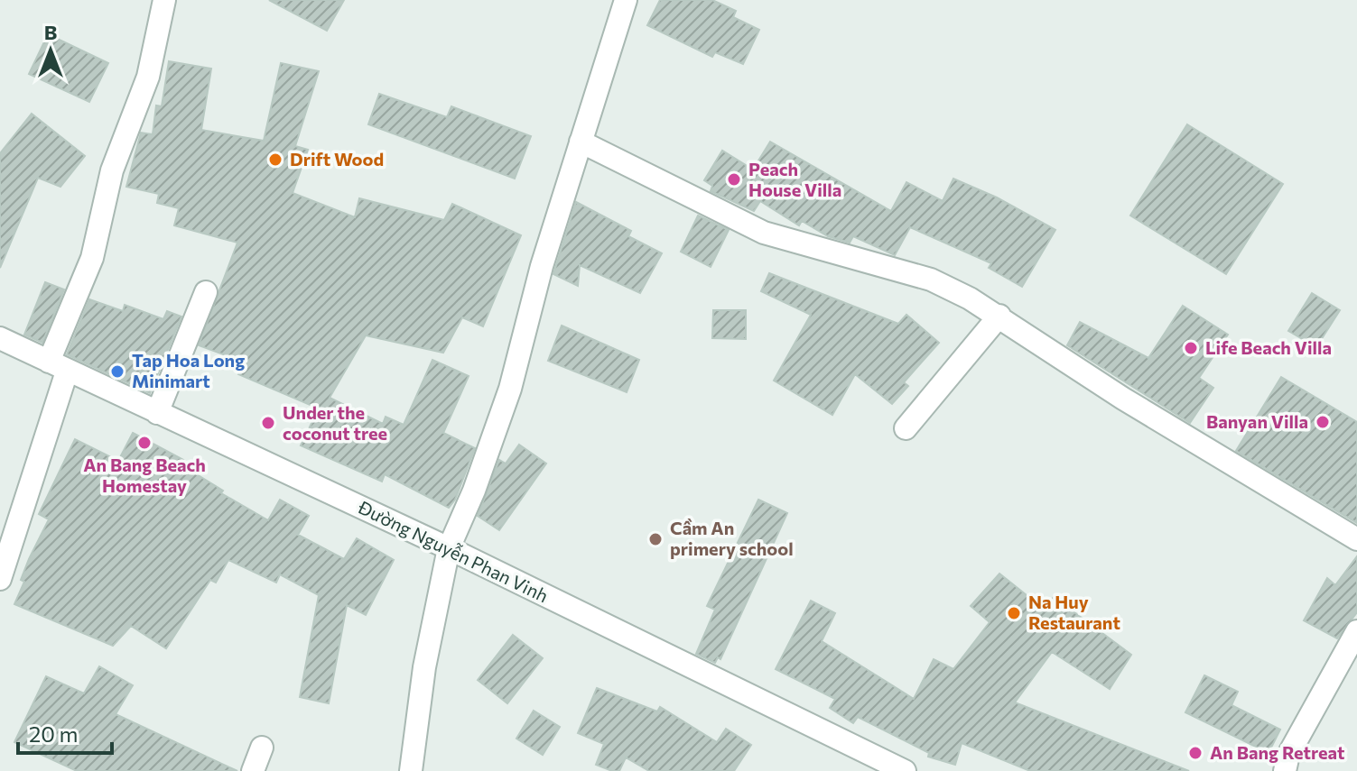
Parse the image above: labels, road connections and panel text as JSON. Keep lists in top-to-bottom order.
{
  "streets": {
    "street": ["Đường Nguyễn Phan Vinh"]
  },
  "places": [
    "Drift Wood",
    "Peach House Villa",
    "Life Beach Villa",
    "Tap Hoa Long Minimart",
    "Banyan Villa",
    "Under the coconut tree",
    "An Bang Beach Homestay",
    "Cầm An primery school",
    "Na Huy Restaurant",
    "An Bang Retreat"
  ],
  "scale_bar": "20 m",
  "north": "top"
}
